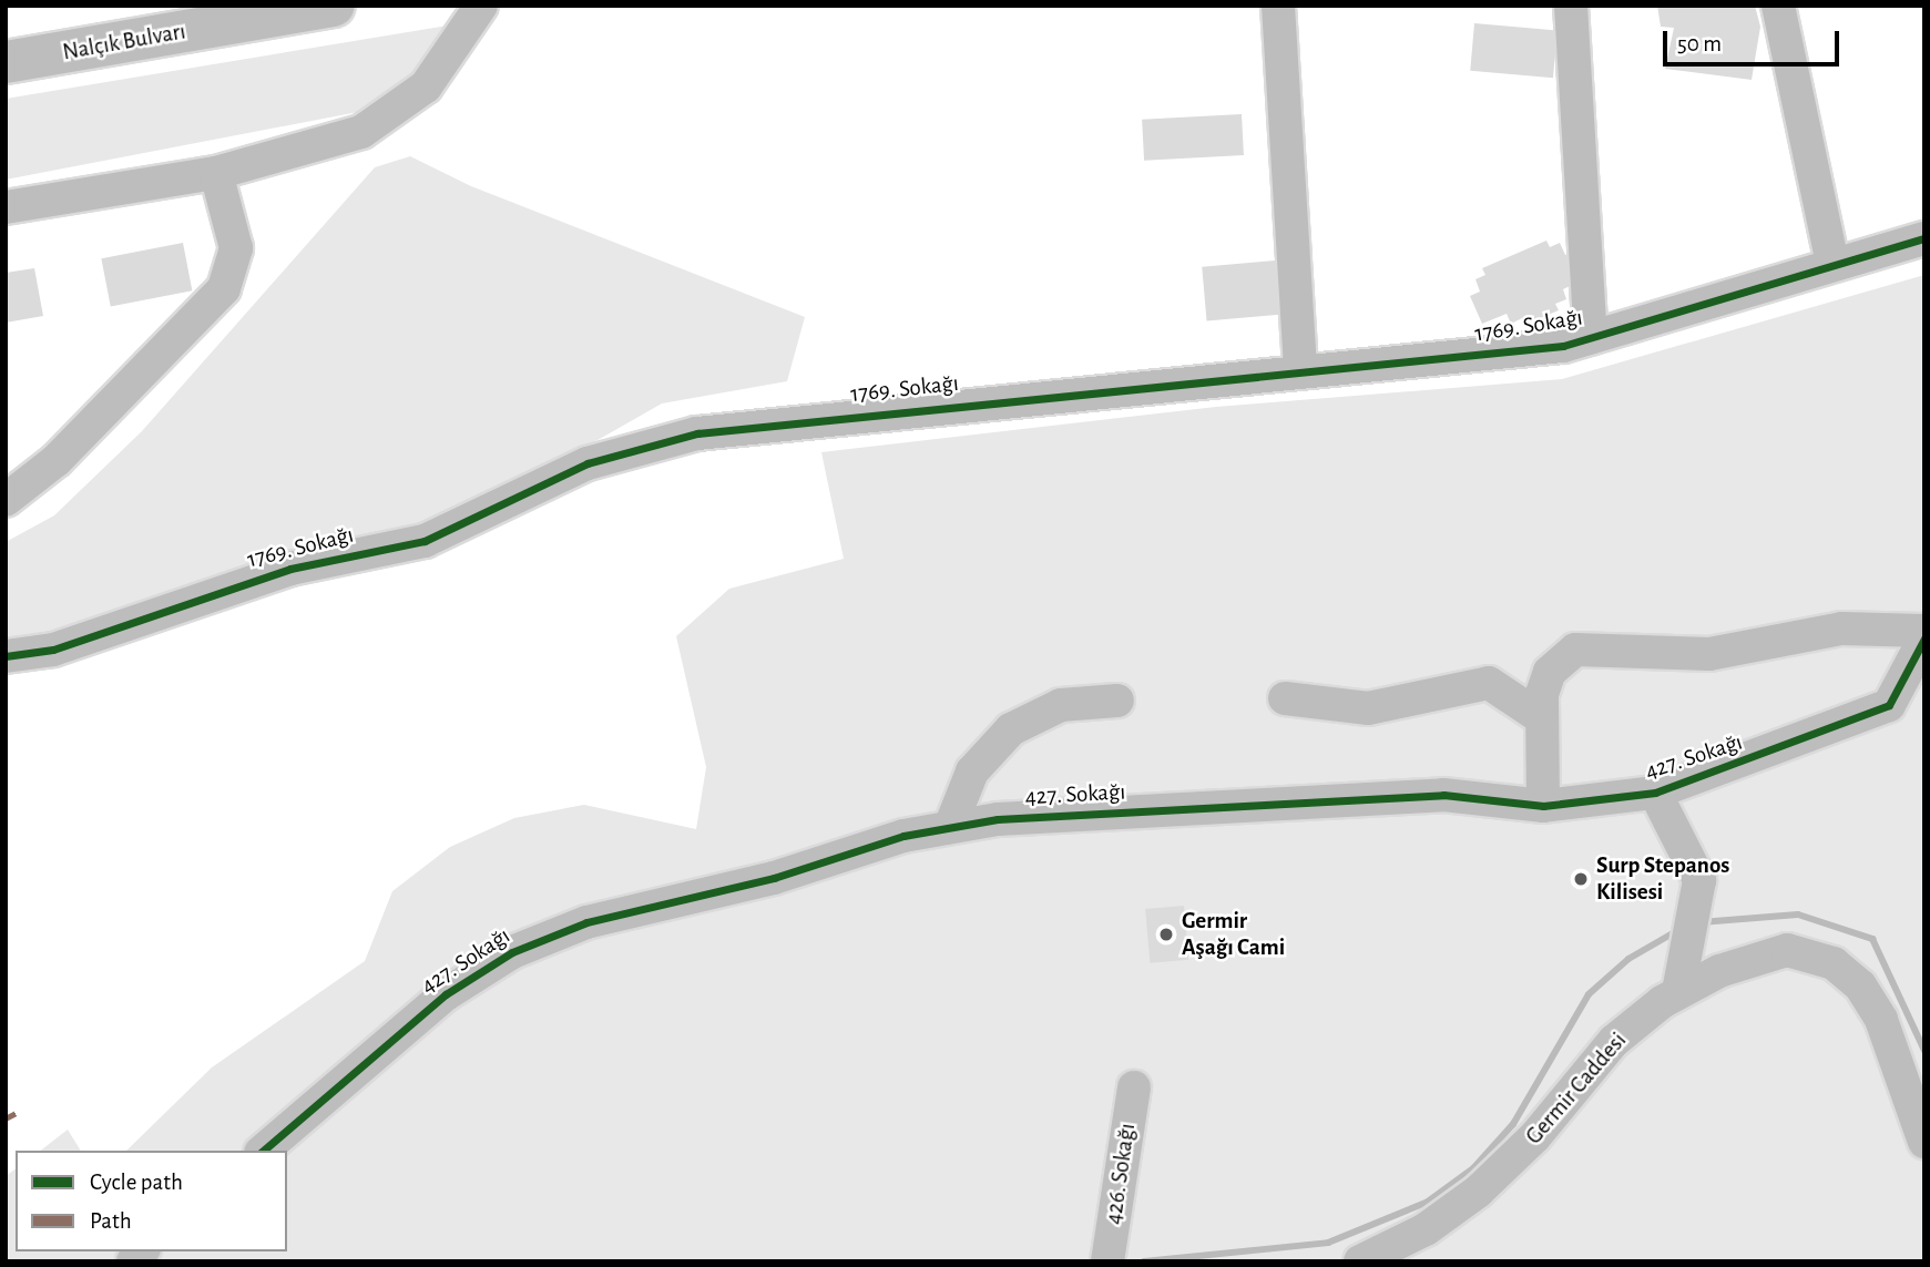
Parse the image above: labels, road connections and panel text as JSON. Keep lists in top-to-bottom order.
{
  "streets": {
    "highway": ["Nalçık Bulvarı"],
    "street": [
      "1769. Sokağı",
      "427. Sokağı",
      "Germir Caddesi",
      "426. Sokağı"
    ]
  },
  "places": ["Surp Stepanos Kilisesi", "Germir Aşağı Cami"],
  "legend": ["Cycle path", "Path"],
  "scale_bar": "50 m"
}
